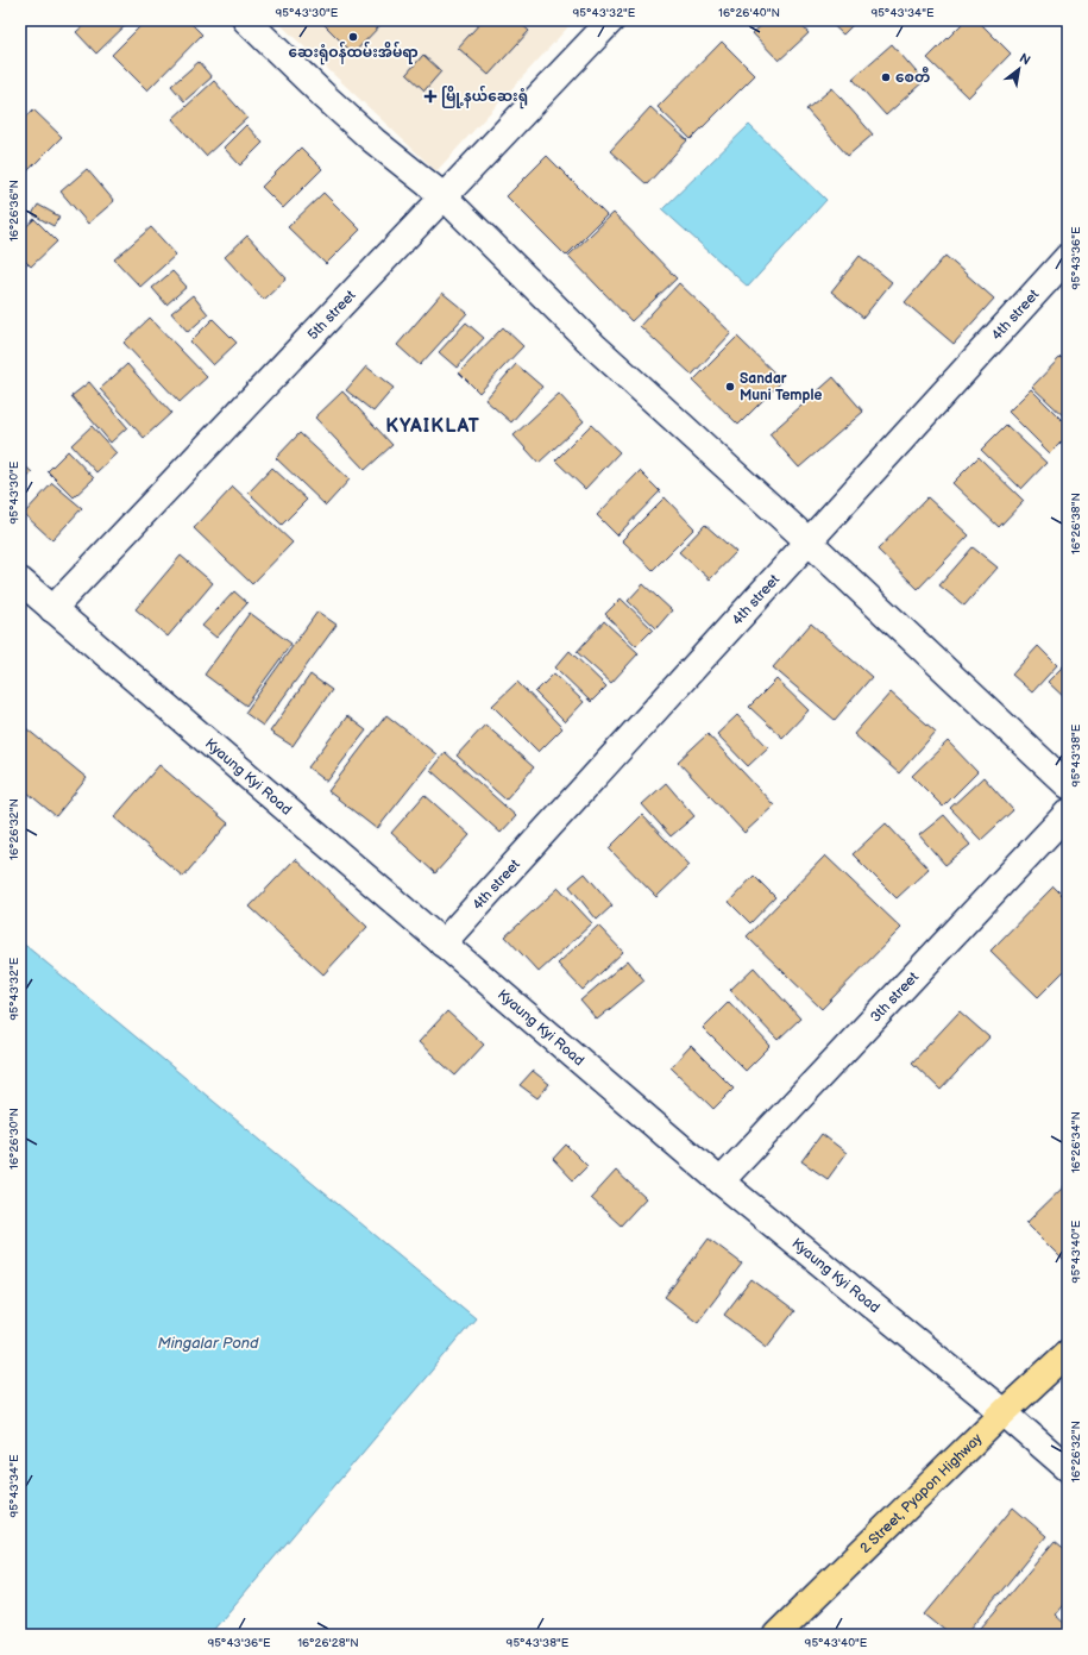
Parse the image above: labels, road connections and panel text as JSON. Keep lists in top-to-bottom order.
{
  "streets": {
    "main road": ["2 Street, Pyapon Highway"],
    "street": [
      "5th street",
      "4th street",
      "Kyaung Kyi Road",
      "3th street"
    ]
  },
  "crossings": [
    ["5th street", "Kyaung Kyi Road"],
    ["4th street", "Kyaung Kyi Road"],
    ["Kyaung Kyi Road", "3th street"],
    ["Kyaung Kyi Road", "2 Street, Pyapon Highway"]
  ],
  "districts": ["KYAIKLAT"],
  "water": ["Mingalar Pond"],
  "places": {
    "other": ["ဆေးရုံဝန်ထမ်းအိမ်ရာ", "စေတီ", "Sandar Muni Temple"],
    "health": ["မြို့နယ်ဆေးရုံ"]
  },
  "north": "top right",
  "coordinates": [
    "95°43'30\"E",
    "95°43'32\"E",
    "16°26'40\"N",
    "95°43'34\"E",
    "16°26'36\"N",
    "95°43'36\"E",
    "16°26'38\"N",
    "95°43'38\"E",
    "16°26'32\"N",
    "16°26'30\"N",
    "16°26'34\"N",
    "95°43'40\"E",
    "16°26'28\"N"
  ]
}
